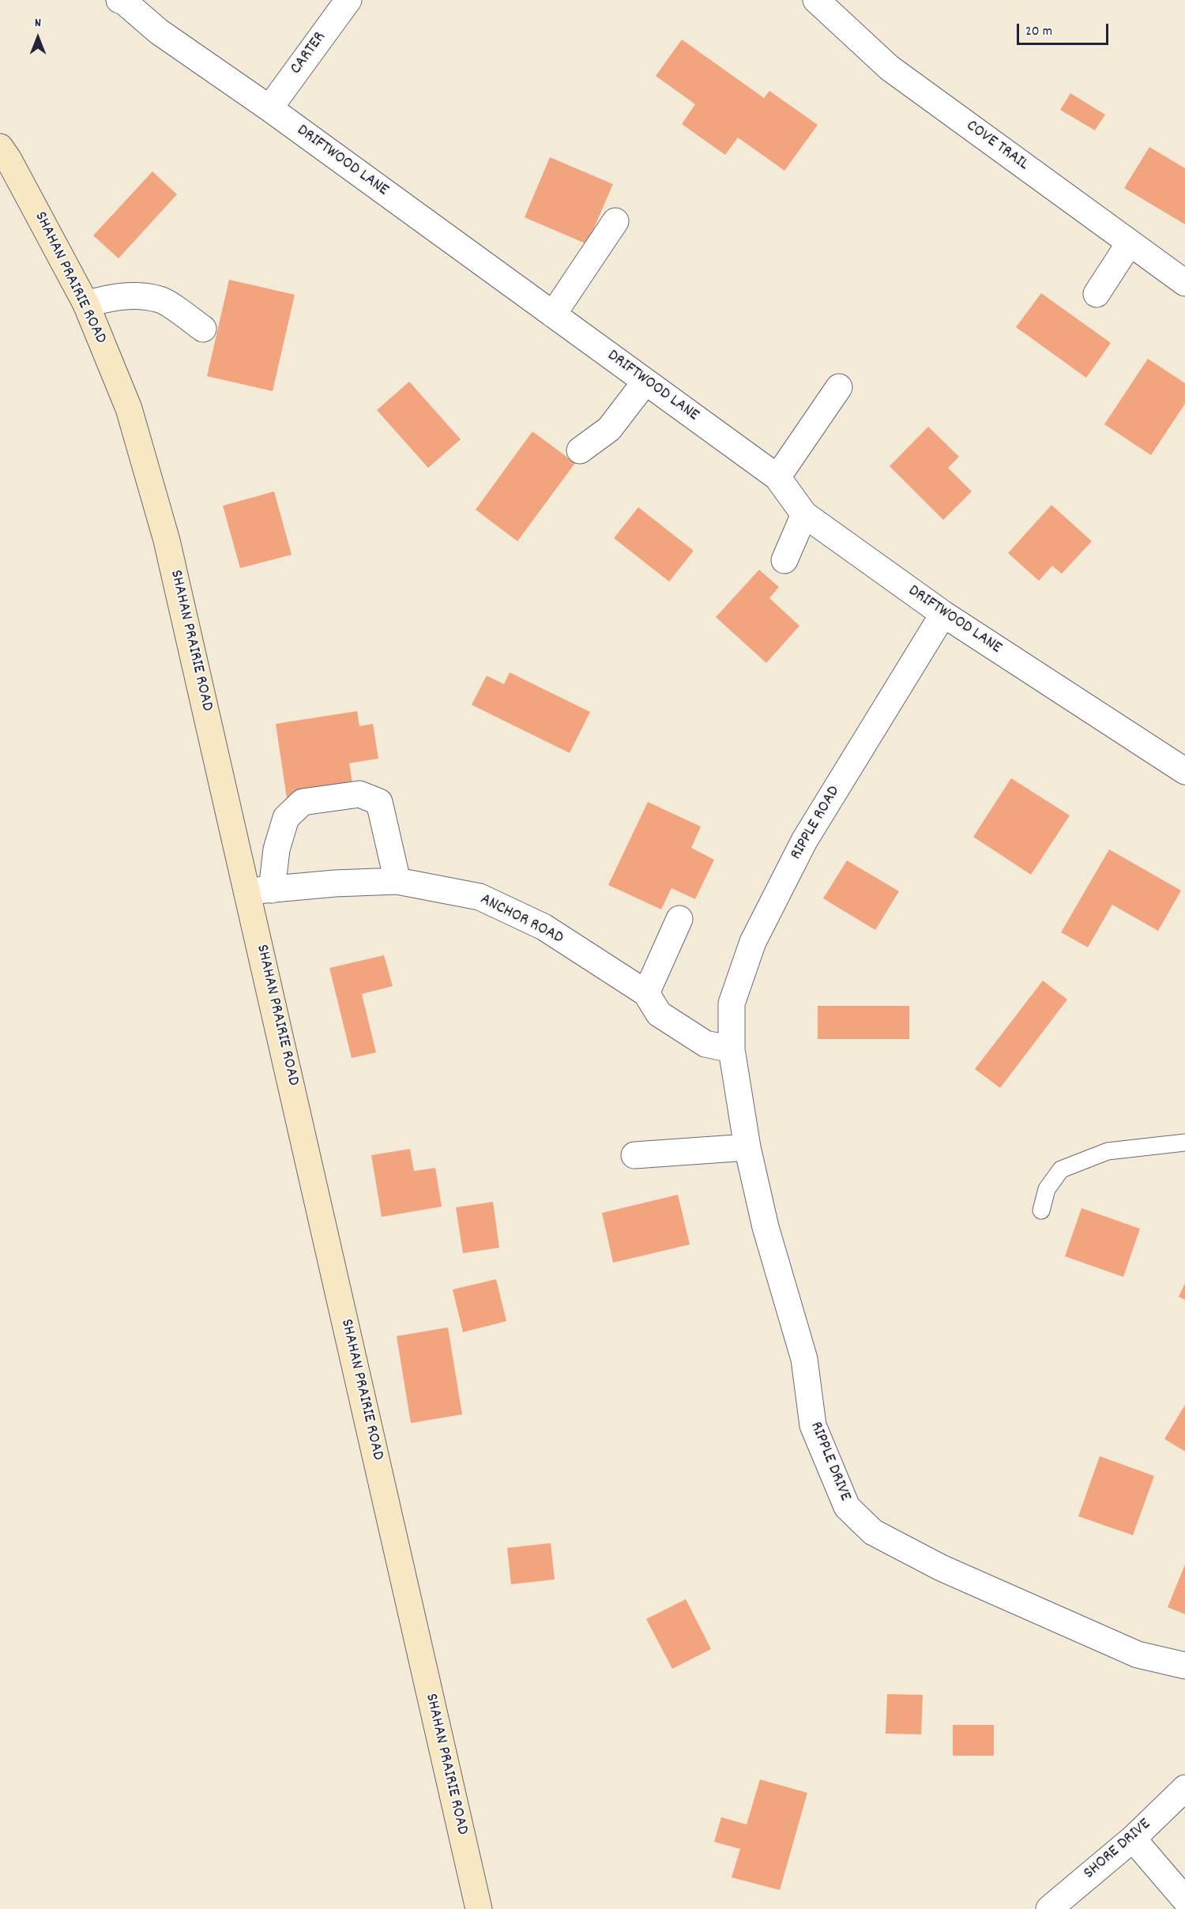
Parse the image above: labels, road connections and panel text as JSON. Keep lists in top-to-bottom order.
{
  "streets": {
    "street": [
      "CARTER",
      "COVE TRAIL",
      "DRIFTWOOD LANE",
      "SHAHAN PRAIRIE ROAD",
      "RIPPLE ROAD",
      "ANCHOR ROAD",
      "RIPPLE DRIVE",
      "SHORE DRIVE"
    ]
  },
  "crossings": [
    ["CARTER", "DRIFTWOOD LANE"],
    ["DRIFTWOOD LANE", "RIPPLE ROAD"],
    ["SHAHAN PRAIRIE ROAD", "ANCHOR ROAD"],
    ["RIPPLE ROAD", "ANCHOR ROAD"],
    ["RIPPLE ROAD", "RIPPLE DRIVE"],
    ["ANCHOR ROAD", "RIPPLE DRIVE"]
  ],
  "scale_bar": "20 m",
  "north": "top"
}
